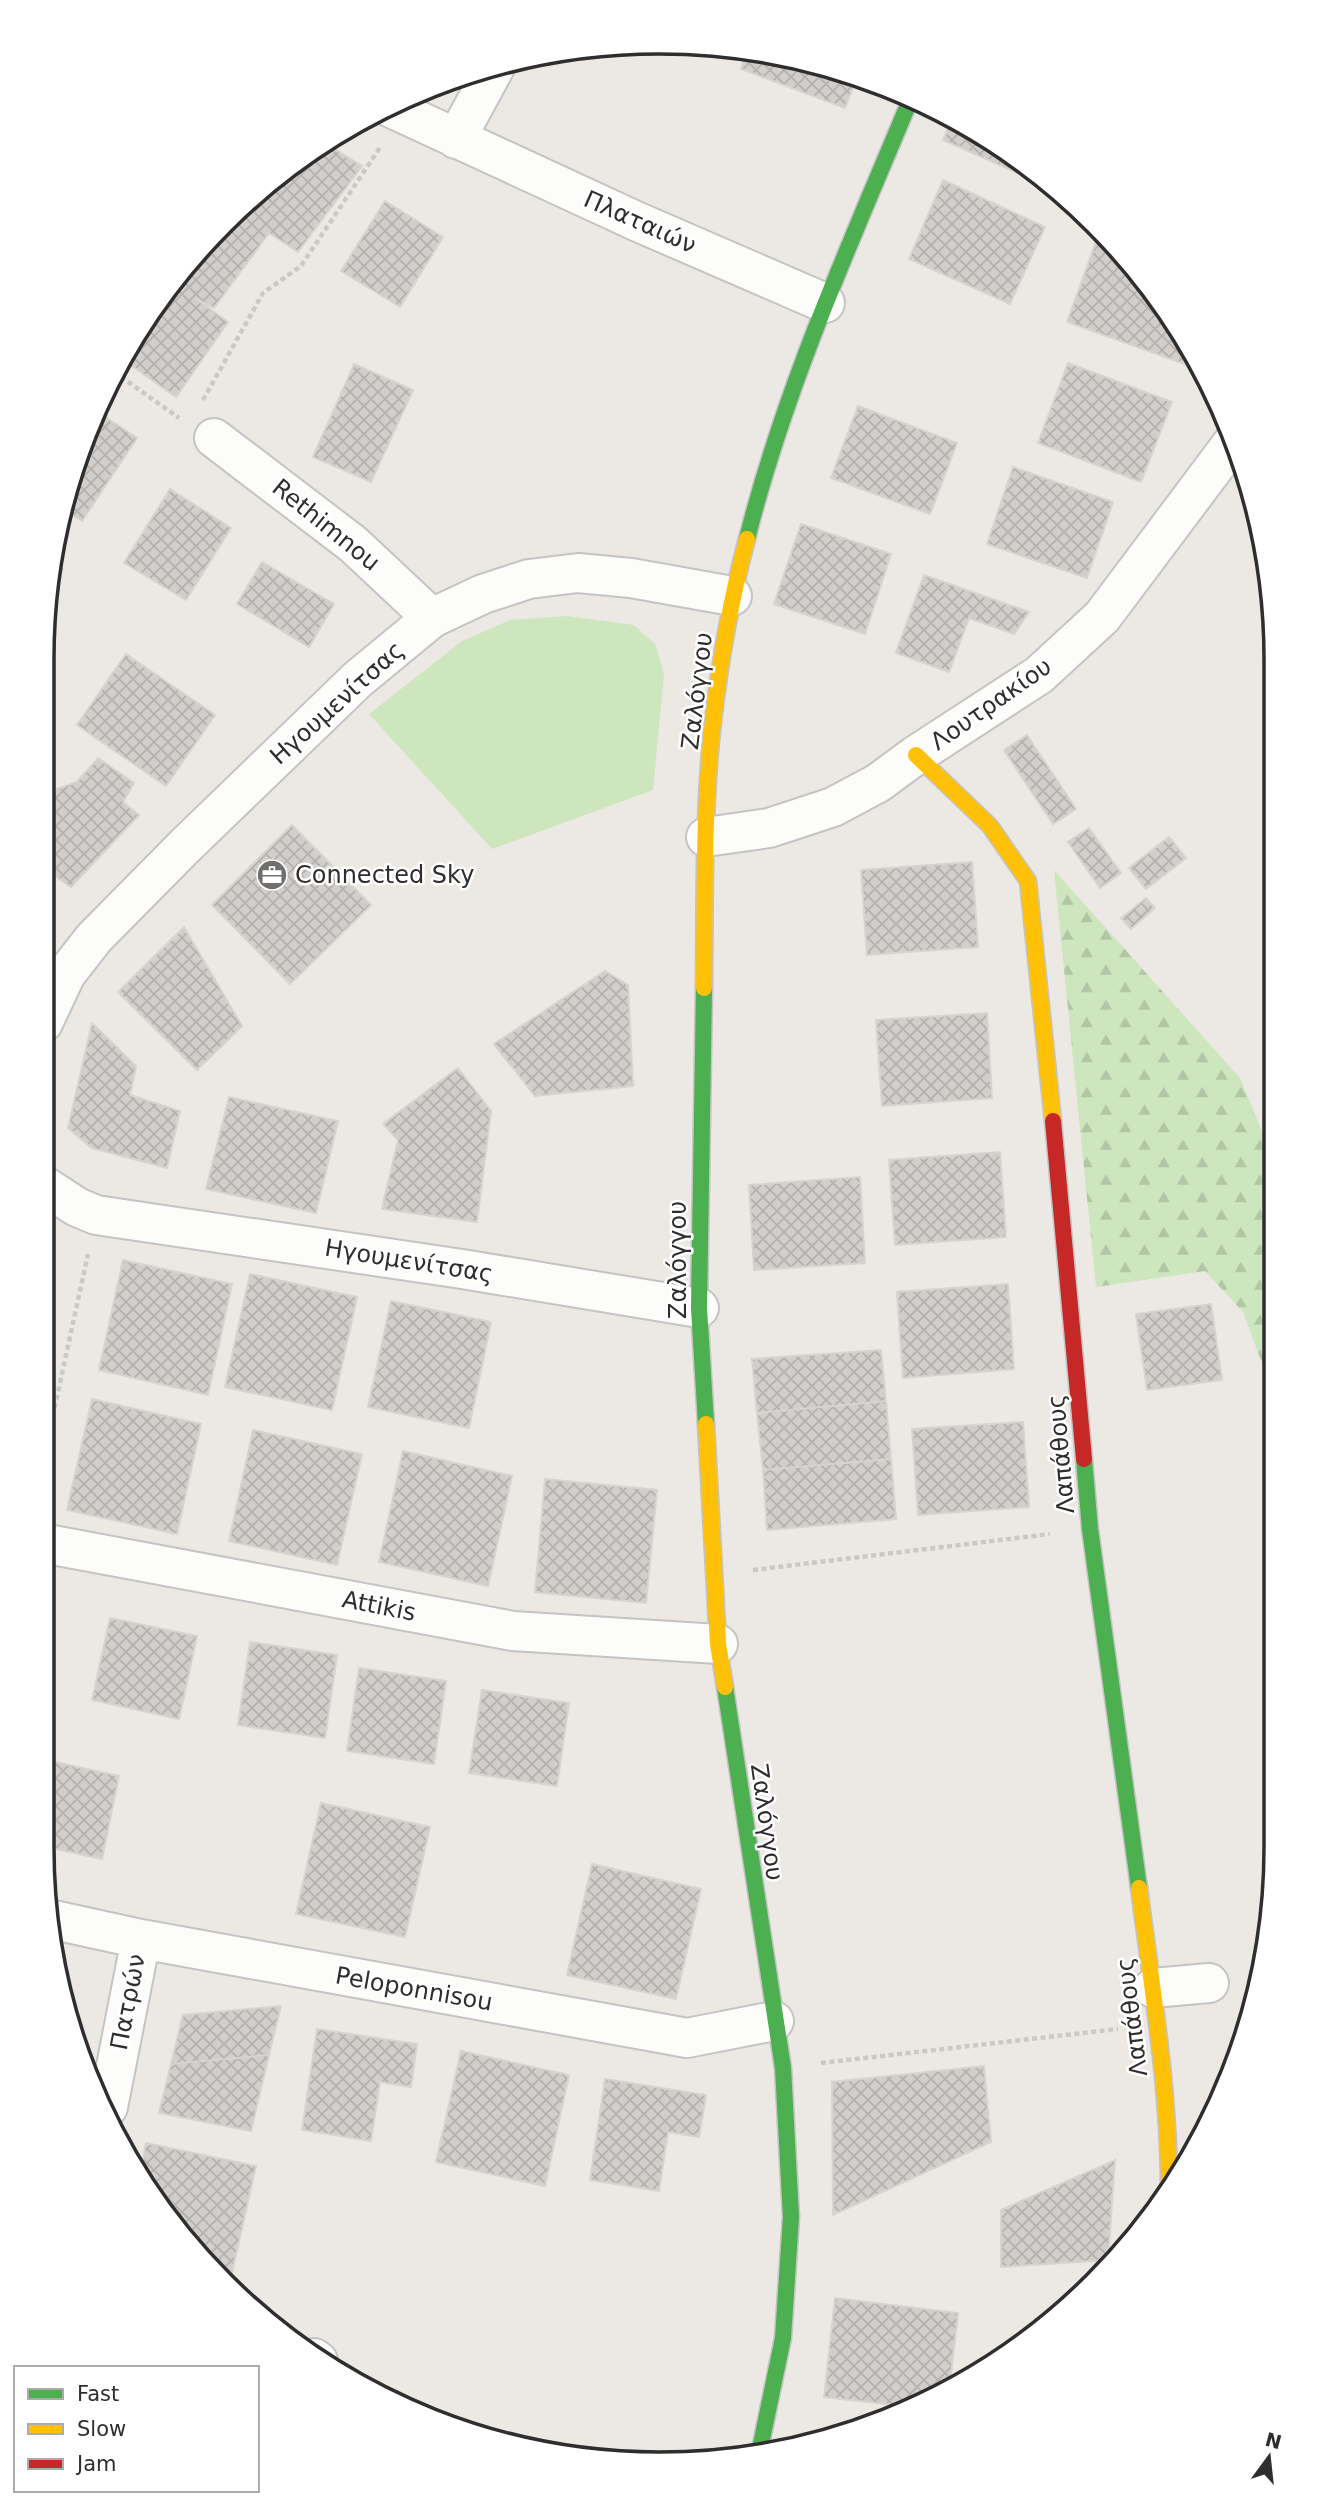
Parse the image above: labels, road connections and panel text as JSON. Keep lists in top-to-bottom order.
{
  "streets": {
    "street": [
      "Πλαταιών",
      "Rethimnou",
      "Ζαλόγγου",
      "Ηγουμενίτσας",
      "Λουτρακίου",
      "Λαπάθους",
      "Attikis",
      "Peloponnisou",
      "Πατρών"
    ]
  },
  "crossings": [
    ["Πλαταιών", "Ζαλόγγου"],
    ["Rethimnou", "Ηγουμενίτσας"],
    ["Ζαλόγγου", "Ηγουμενίτσας"],
    ["Ζαλόγγου", "Λουτρακίου"],
    ["Ζαλόγγου", "Attikis"],
    ["Ζαλόγγου", "Peloponnisou"],
    ["Λουτρακίου", "Λαπάθους"],
    ["Peloponnisou", "Πατρών"]
  ],
  "places": {
    "office": ["Connected Sky"]
  },
  "legend": ["Fast", "Slow", "Jam"],
  "north": "top"
}
